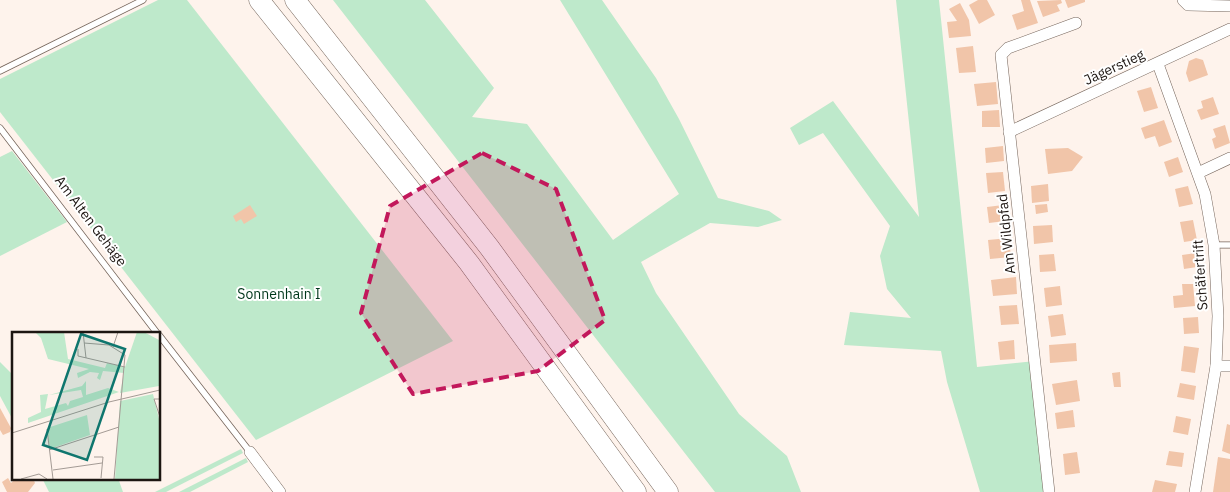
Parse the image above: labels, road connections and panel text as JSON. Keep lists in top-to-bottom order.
{
  "streets": {
    "street": [
      "Jägerstieg",
      "Am Alten Gehäge",
      "Am Wildpfad",
      "Schäfertrift"
    ]
  },
  "crossings": [
    ["Jägerstieg", "Am Wildpfad"],
    ["Jägerstieg", "Schäfertrift"]
  ],
  "parks": ["Sonnenhain I"]
}
